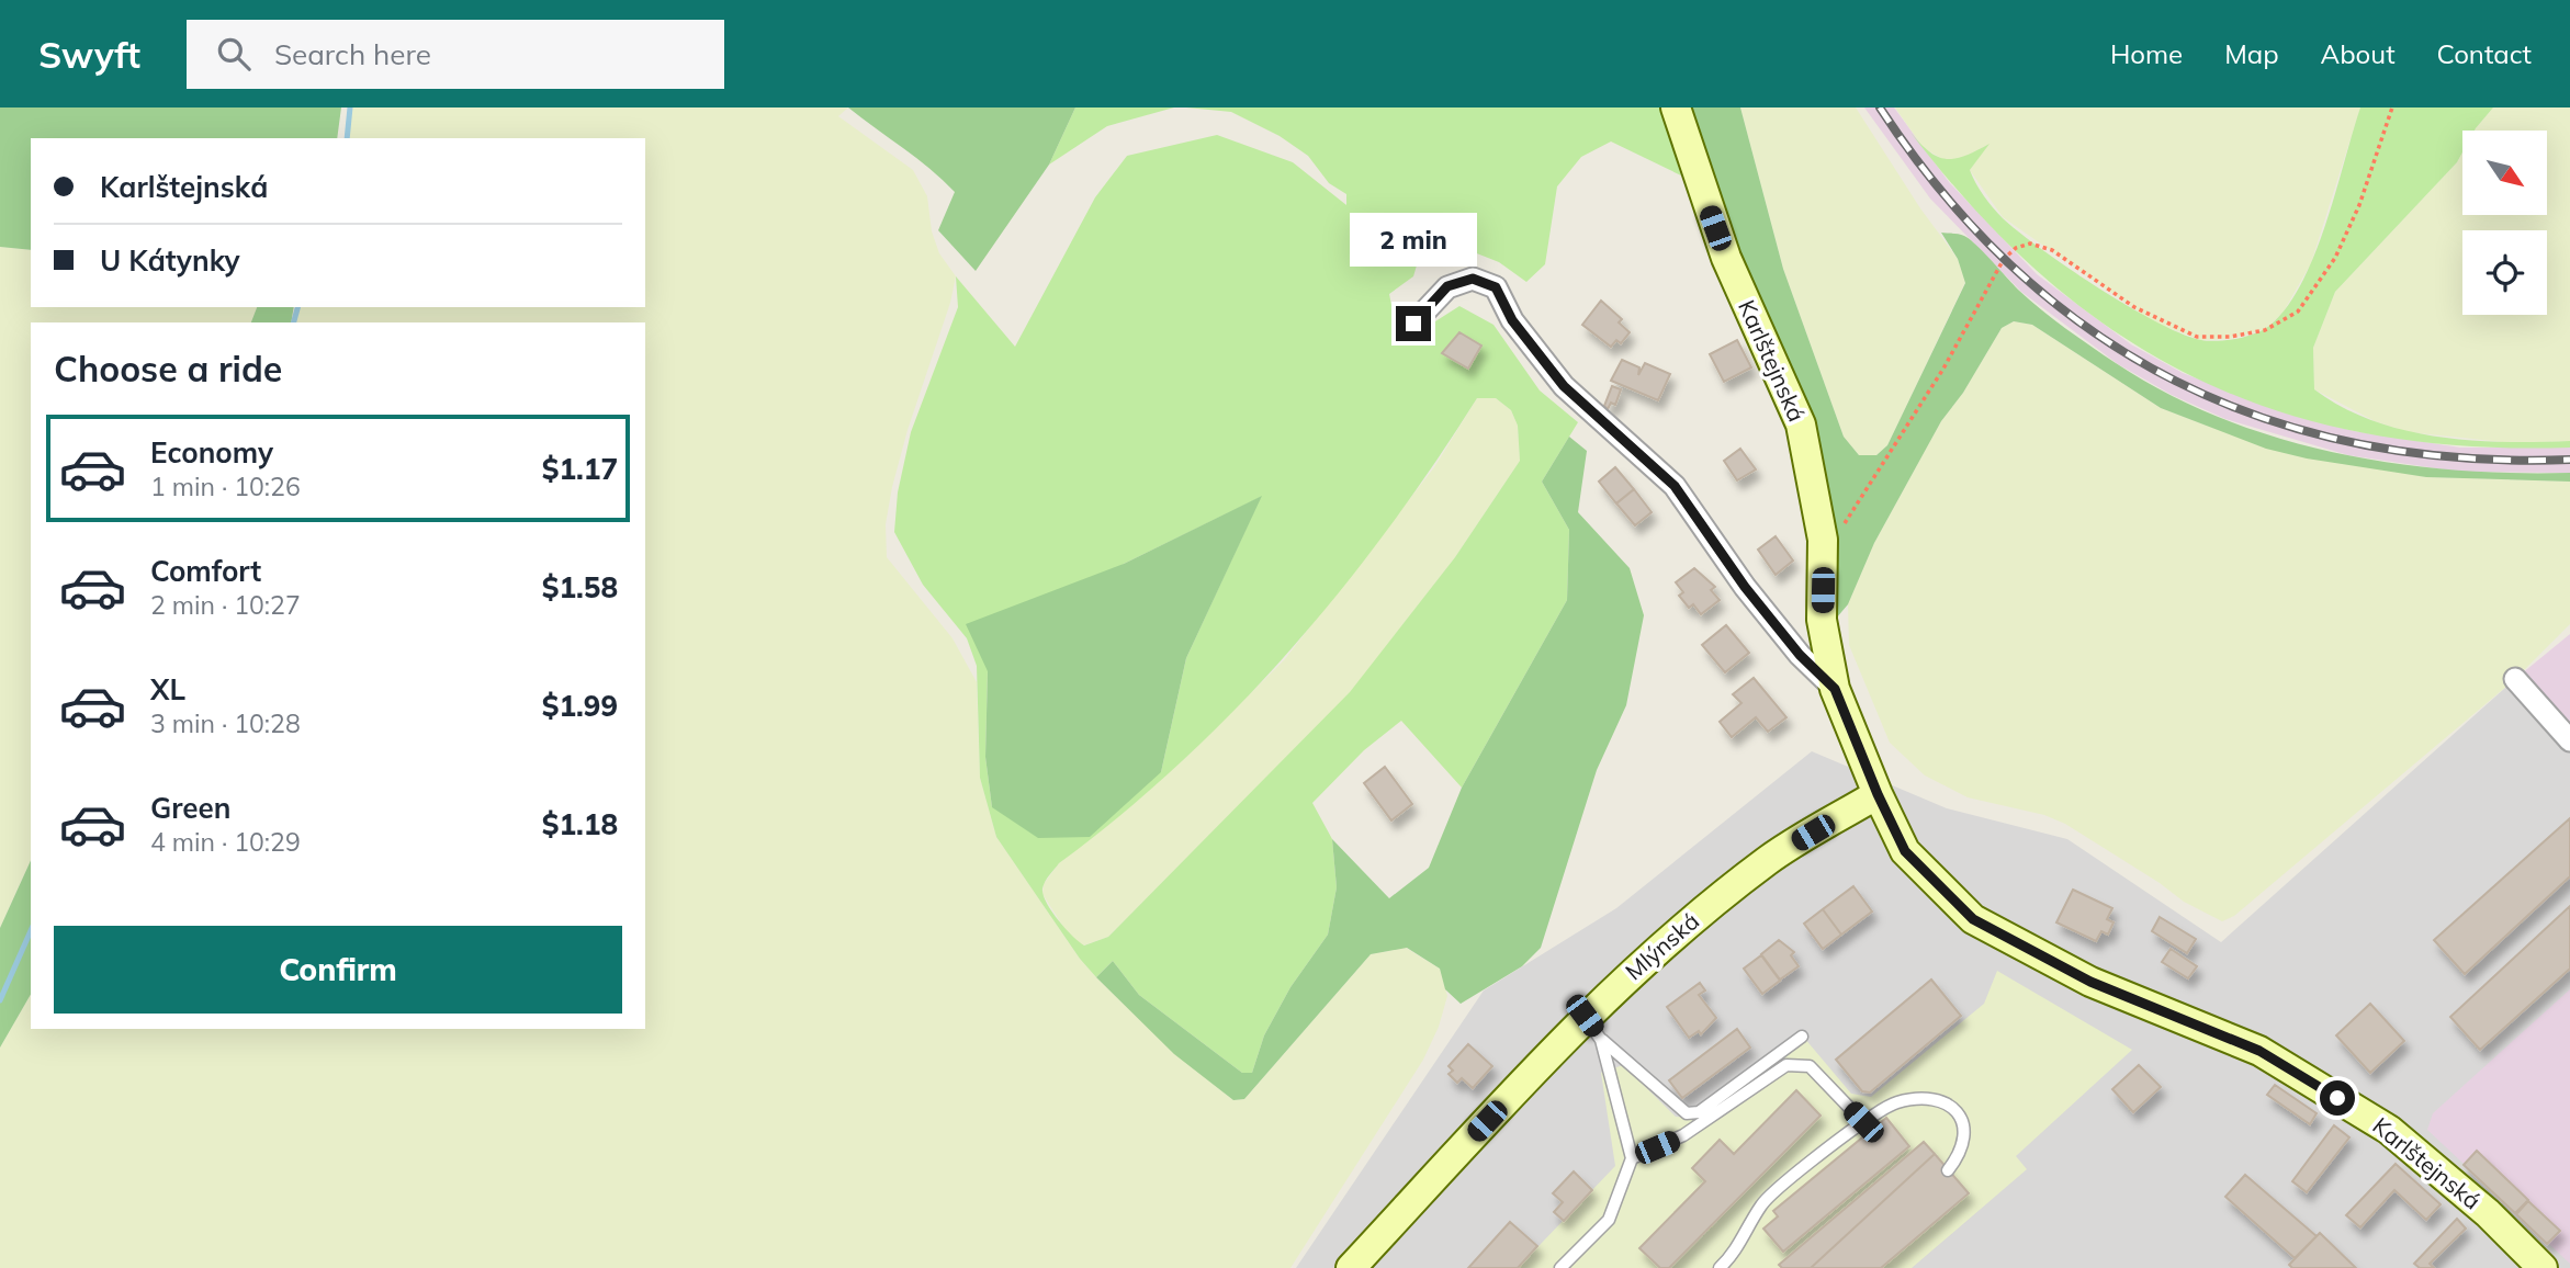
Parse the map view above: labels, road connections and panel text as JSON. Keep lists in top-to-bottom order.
{
  "streets": {
    "main road": ["Karlštejnská", "Mlýnská"]
  },
  "crossings": [
    ["Karlštejnská", "Mlýnská"]
  ],
  "north": "bottom right",
  "page": {
    "header": "Swyft",
    "search": "Search here",
    "nav": [
      "Home",
      "Map",
      "About",
      "Contact"
    ],
    "banner": ["Karlštejnská", "U Kátynky"],
    "bubble": "2 min",
    "heading": "Choose a ride",
    "list": [
      {
        "name": "Economy",
        "note": "1 min · 10:26",
        "value": "$1.17"
      },
      {
        "name": "Comfort",
        "note": "2 min · 10:27",
        "value": "$1.58"
      },
      {
        "name": "XL",
        "note": "3 min · 10:28",
        "value": "$1.99"
      },
      {
        "name": "Green",
        "note": "4 min · 10:29",
        "value": "$1.18"
      }
    ],
    "buttons": "Confirm"
  }
}
